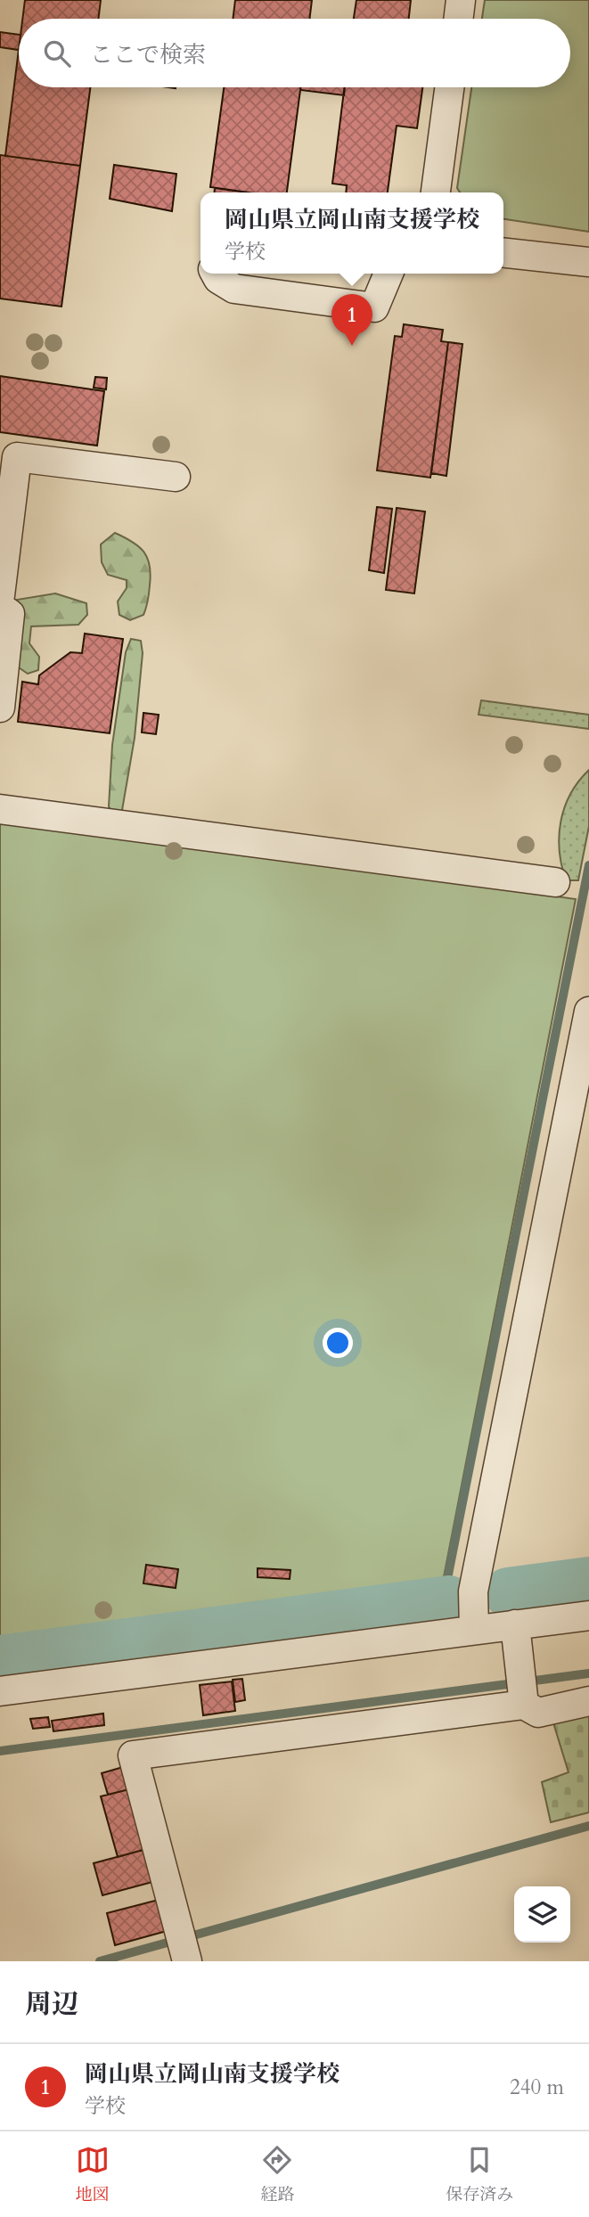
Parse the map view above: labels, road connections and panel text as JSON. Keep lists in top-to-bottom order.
{
  "page": {
    "search": "ここで検索",
    "popup": ["岡山県立岡山南支援学校", "学校"],
    "pins": "1",
    "heading": "周辺",
    "list": [
      {
        "mark": "1",
        "name": "岡山県立岡山南支援学校",
        "note": "学校",
        "value": "240 m"
      }
    ],
    "nav": ["地図", "経路", "保存済み"]
  }
}
